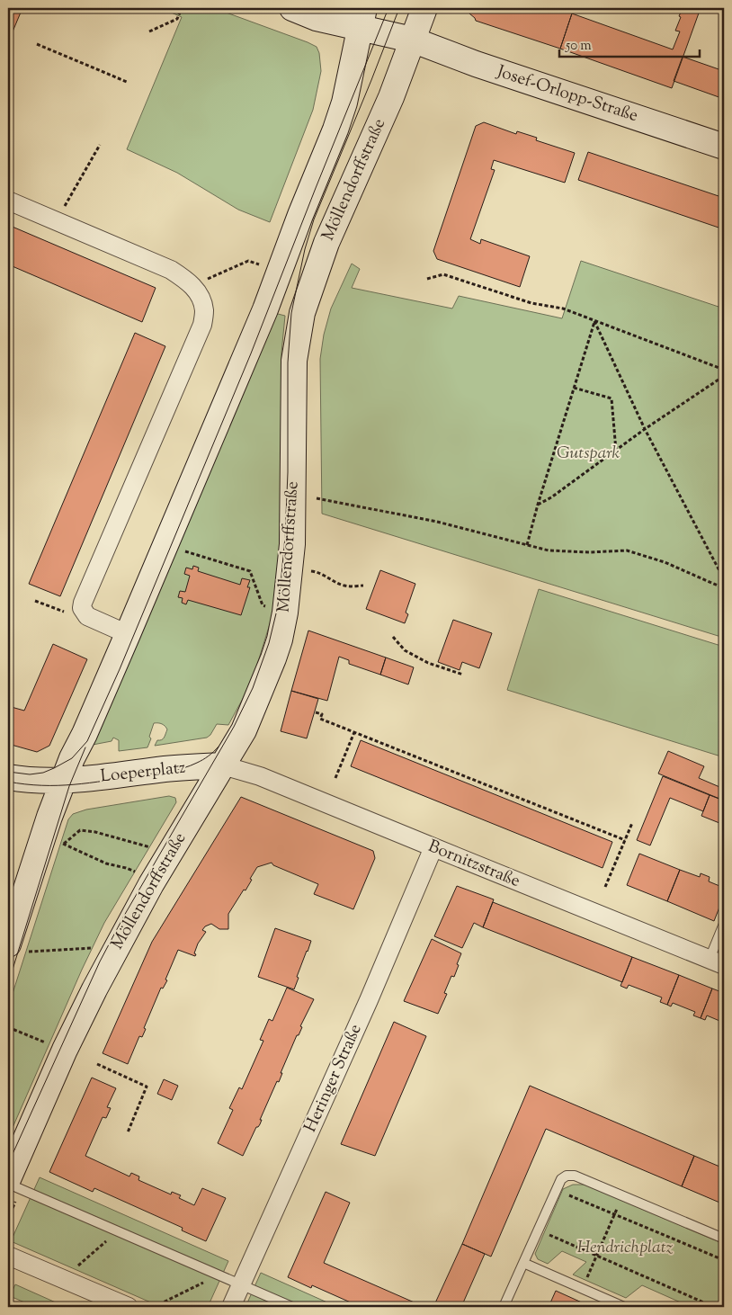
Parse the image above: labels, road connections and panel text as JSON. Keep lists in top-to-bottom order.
{
  "streets": {
    "main road": ["Josef-Orlopp-Straße", "Möllendorffstraße", "Loeperplatz"],
    "street": ["Bornitzstraße", "Heringer Straße"]
  },
  "crossings": [
    ["Josef-Orlopp-Straße", "Möllendorffstraße"],
    ["Möllendorffstraße", "Loeperplatz"],
    ["Möllendorffstraße", "Bornitzstraße"],
    ["Loeperplatz", "Bornitzstraße"],
    ["Bornitzstraße", "Heringer Straße"]
  ],
  "parks": ["Gutspark", "Hendrichplatz"],
  "scale_bar": "50 m"
}
